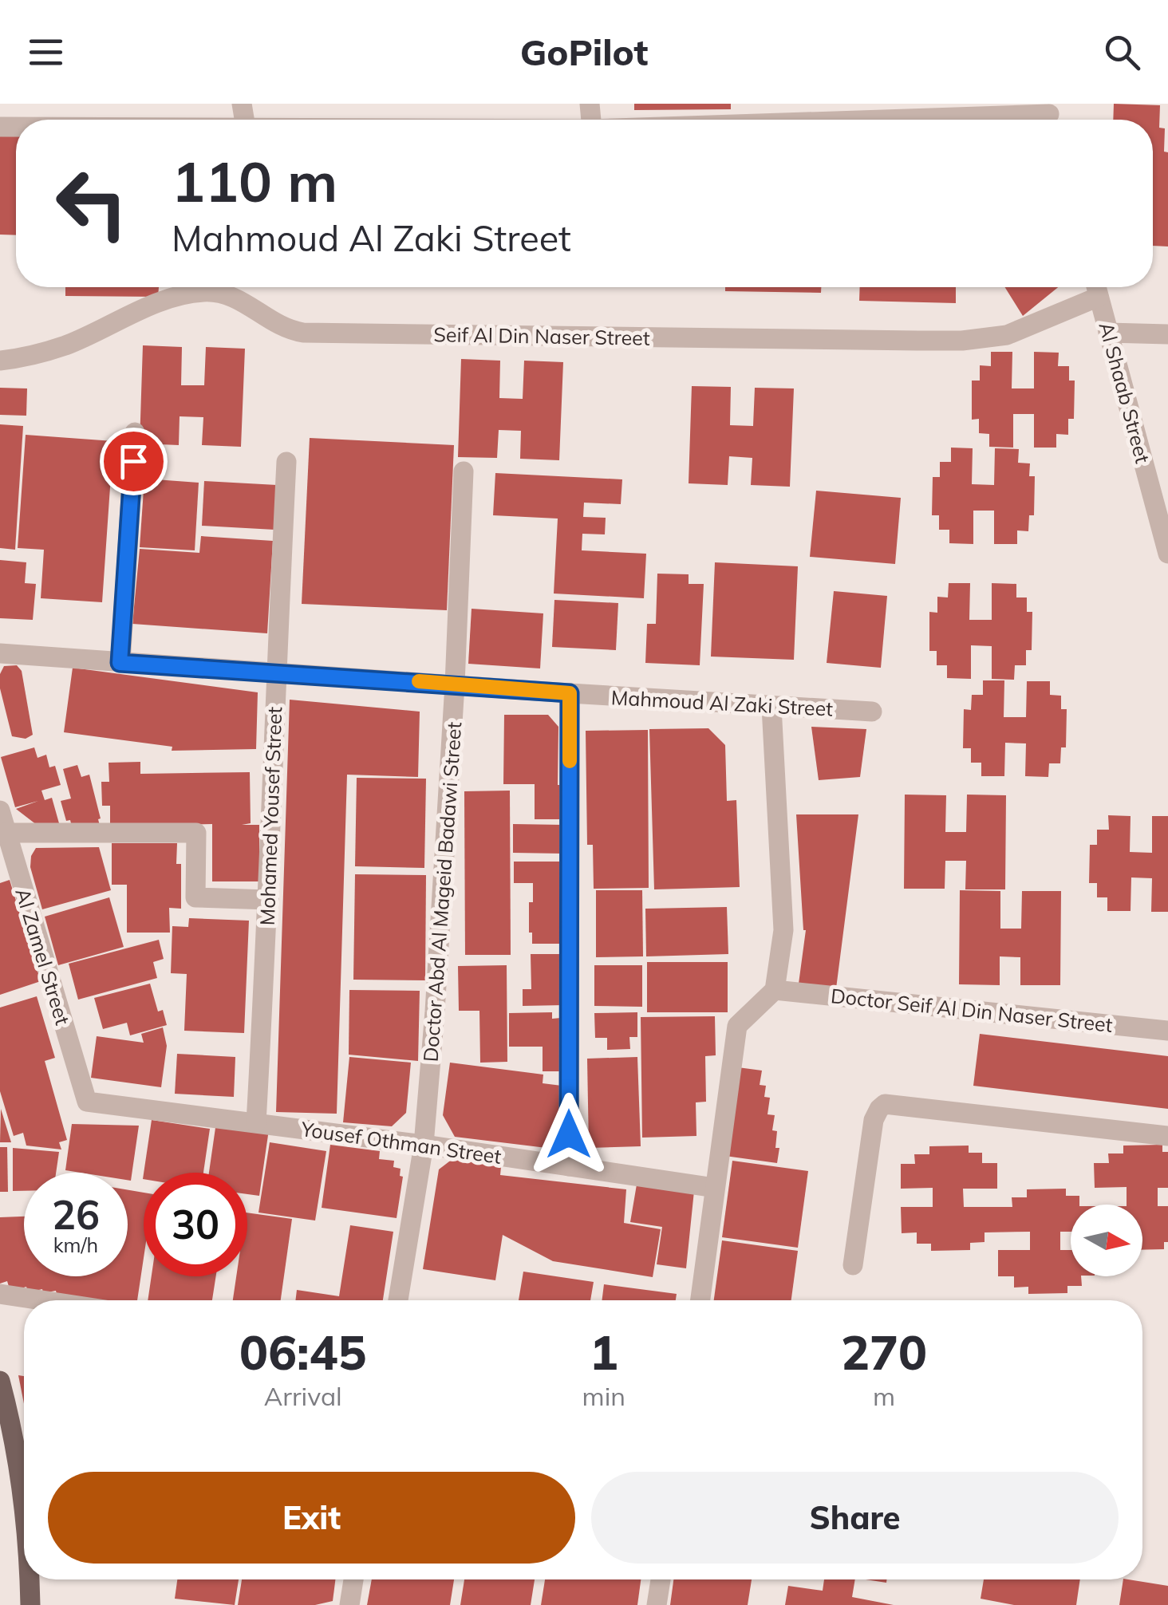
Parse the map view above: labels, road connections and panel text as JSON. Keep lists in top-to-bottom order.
{
  "streets": {
    "street": [
      "Seif Al Din Naser Street",
      "Al Shaab Street",
      "Mahmoud Al Zaki Street",
      "Mohamed Yousef Street",
      "Doctor Abd Al Mageid Badawi Street",
      "Al Zamel Street",
      "Doctor Seif Al Din Naser Street",
      "Yousef Othman Street"
    ]
  },
  "crossings": [
    ["Seif Al Din Naser Street", "Al Shaab Street"],
    ["Mahmoud Al Zaki Street", "Mohamed Yousef Street"],
    ["Mahmoud Al Zaki Street", "Doctor Abd Al Mageid Badawi Street"],
    ["Mohamed Yousef Street", "Yousef Othman Street"],
    ["Doctor Abd Al Mageid Badawi Street", "Yousef Othman Street"],
    ["Al Zamel Street", "Yousef Othman Street"]
  ],
  "north": "right",
  "page": {
    "header": "GoPilot",
    "turn": ["110 m", "Mahmoud Al Zaki Street"],
    "speed": "26 km/h",
    "limit": "30",
    "eta": [
      "06:45",
      "Arrival",
      "1",
      "min",
      "270",
      "m"
    ],
    "buttons": ["Exit", "Share"]
  }
}
